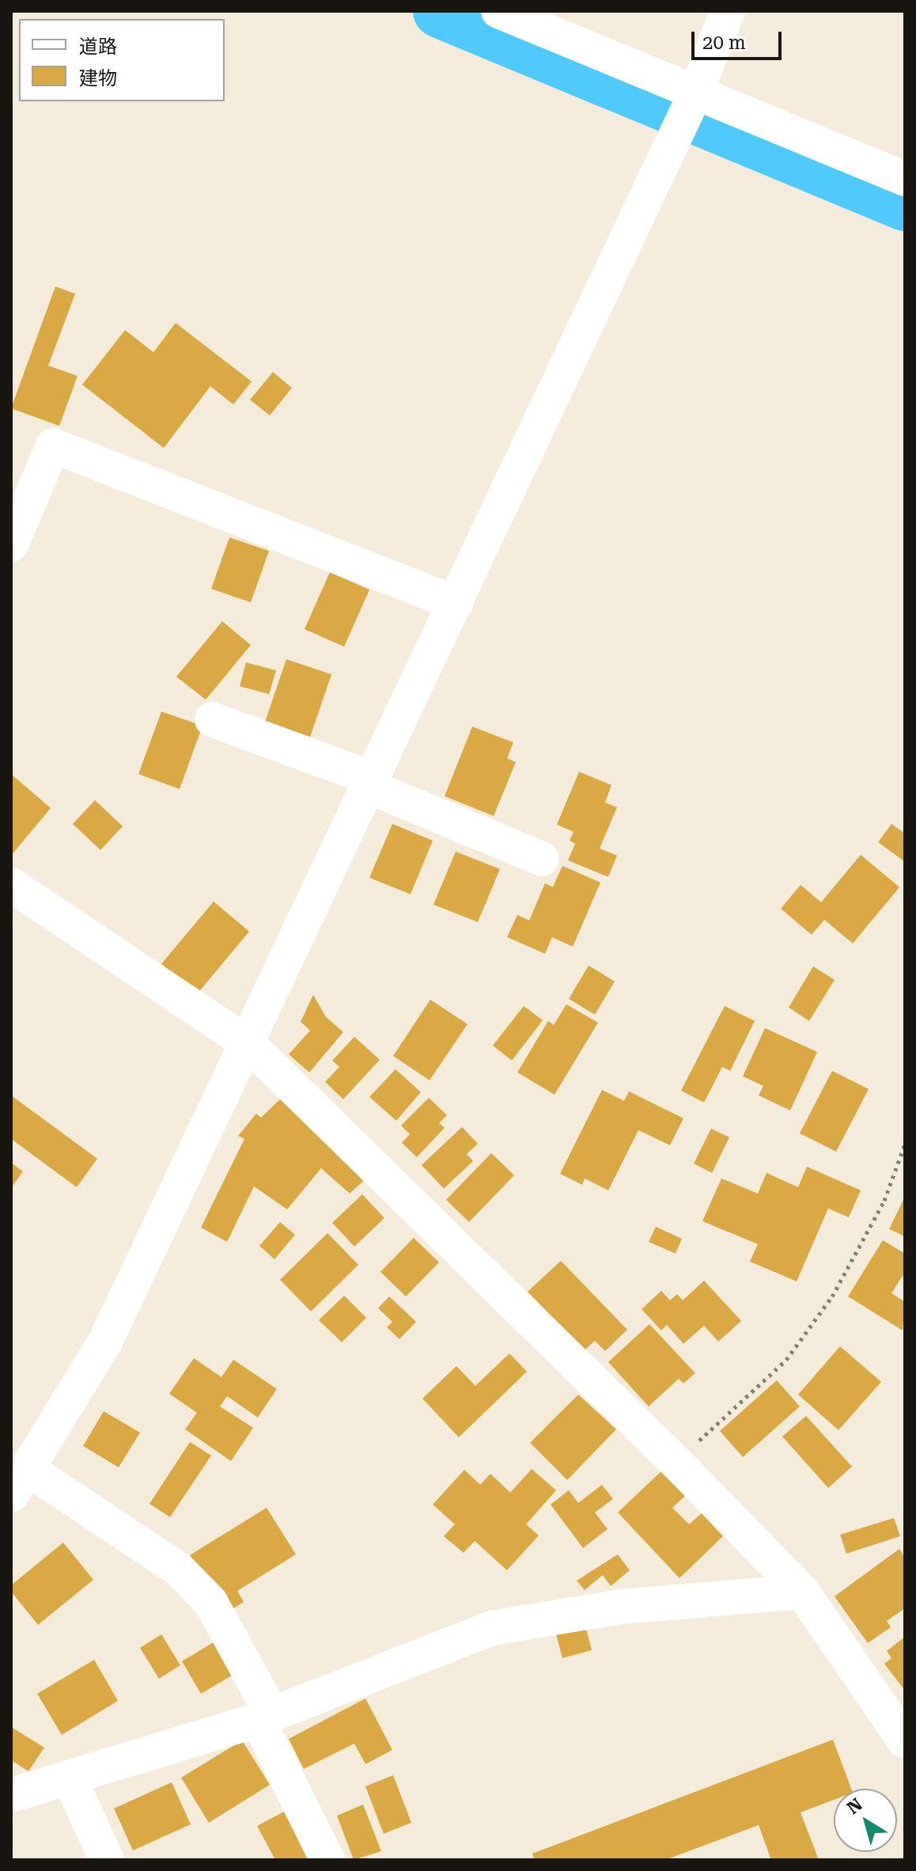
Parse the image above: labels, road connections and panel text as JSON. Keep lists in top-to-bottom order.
{
  "legend": ["道路", "建物"],
  "scale_bar": "20 m",
  "north": "top left"
}
